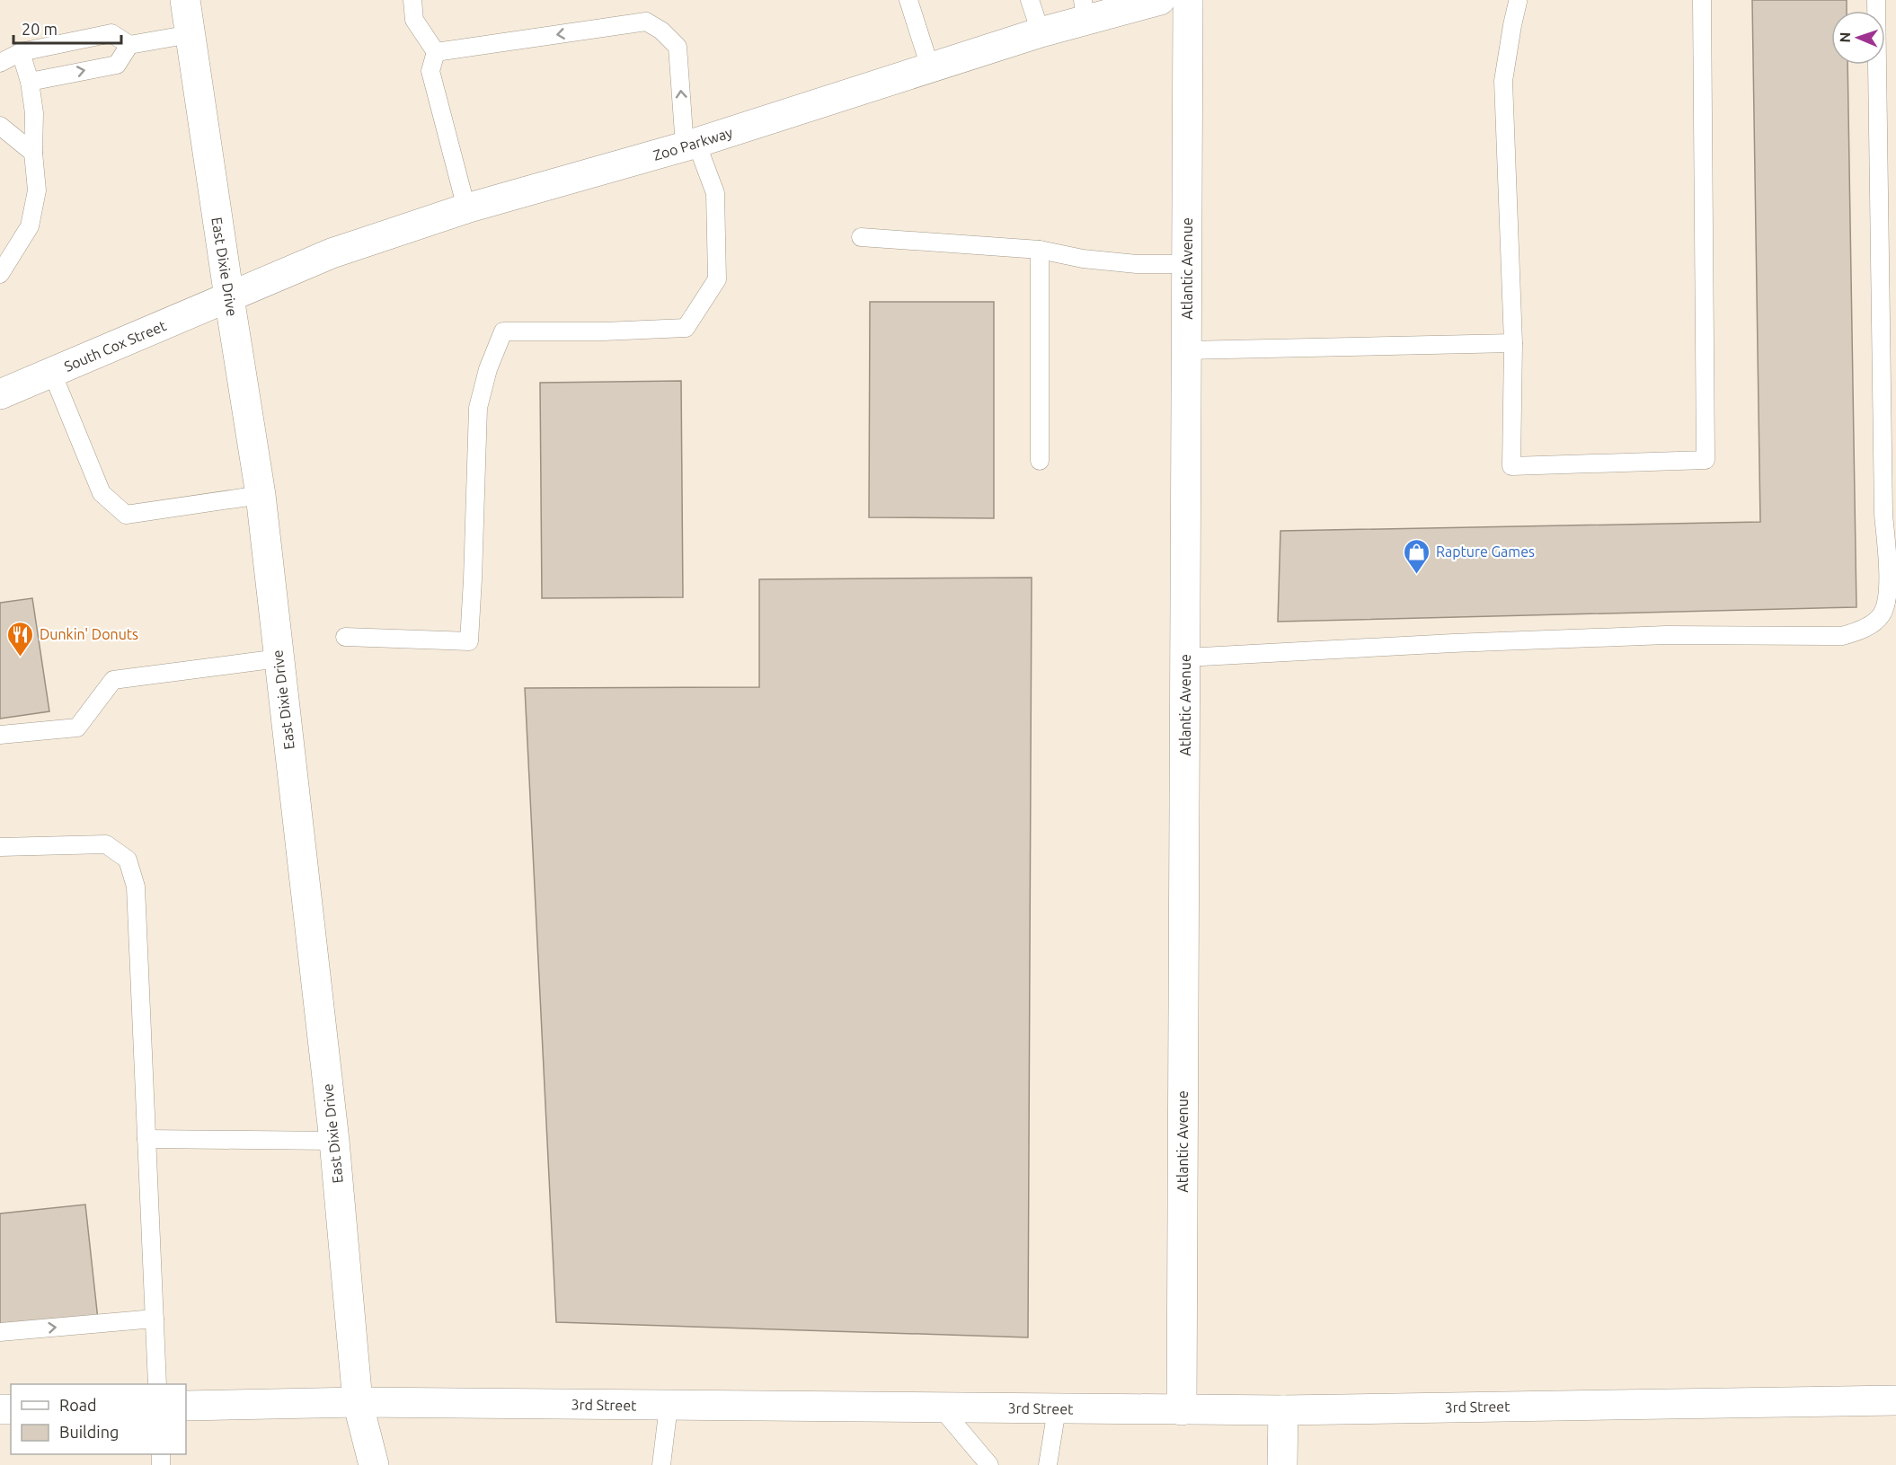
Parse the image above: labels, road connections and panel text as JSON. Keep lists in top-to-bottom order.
{
  "streets": {
    "street": [
      "Zoo Parkway",
      "East Dixie Drive",
      "Atlantic Avenue",
      "South Cox Street",
      "3rd Street"
    ]
  },
  "crossings": [
    ["Zoo Parkway", "East Dixie Drive"],
    ["Zoo Parkway", "South Cox Street"],
    ["East Dixie Drive", "South Cox Street"],
    ["East Dixie Drive", "3rd Street"],
    ["Atlantic Avenue", "3rd Street"]
  ],
  "places": {
    "shop": ["Rapture Games"],
    "restaurant": ["Dunkin' Donuts"]
  },
  "legend": ["Road", "Building"],
  "scale_bar": "20 m",
  "north": "left"
}
